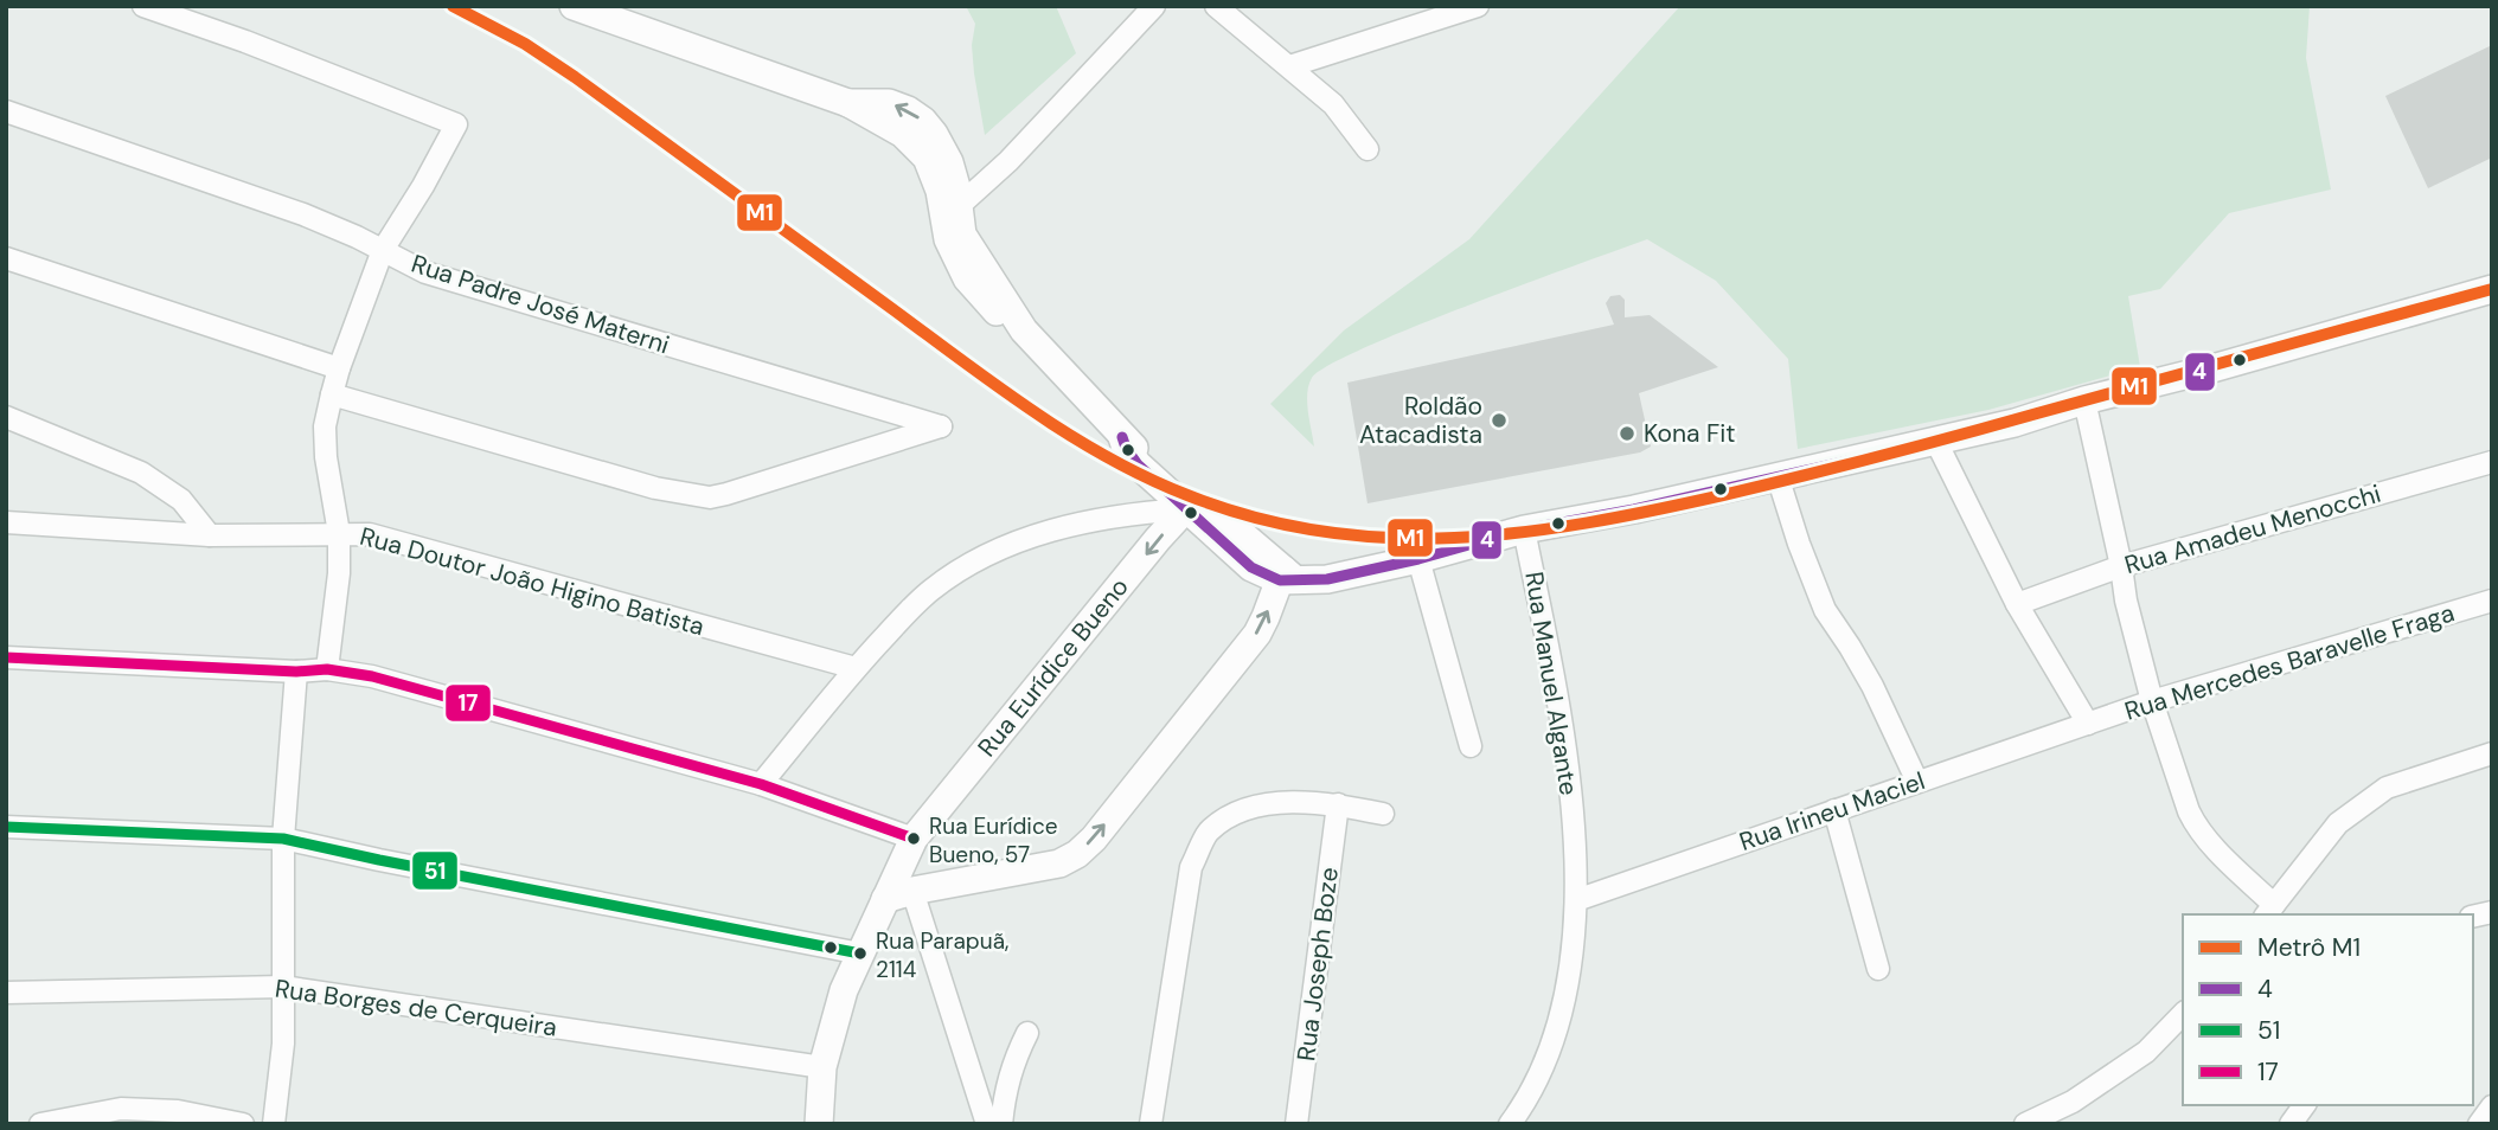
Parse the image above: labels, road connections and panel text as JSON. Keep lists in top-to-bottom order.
{
  "streets": {
    "street": [
      "Rua Padre José Materni",
      "Rua Amadeu Menocchi",
      "Rua Doutor João Higino Batista",
      "Rua Mercedes Baravelle Fraga",
      "Rua Eurídice Bueno",
      "Rua Manuel Algante",
      "Rua Irineu Maciel",
      "Rua Joseph Boze",
      "Rua Borges de Cerqueira"
    ]
  },
  "crossings": [
    ["Rua Mercedes Baravelle Fraga", "Rua Irineu Maciel"],
    ["Rua Eurídice Bueno", "Rua Borges de Cerqueira"],
    ["Rua Manuel Algante", "Rua Irineu Maciel"]
  ],
  "places": [
    "Roldão Atacadista",
    "Kona Fit",
    "Rua Eurídice Bueno, 57",
    "Rua Parapuã, 2114"
  ],
  "lines": [
    "metro line M1",
    "transit line 4",
    "transit line 17",
    "transit line 51"
  ],
  "legend": [
    "Metrô M1",
    "4",
    "51",
    "17"
  ]
}
